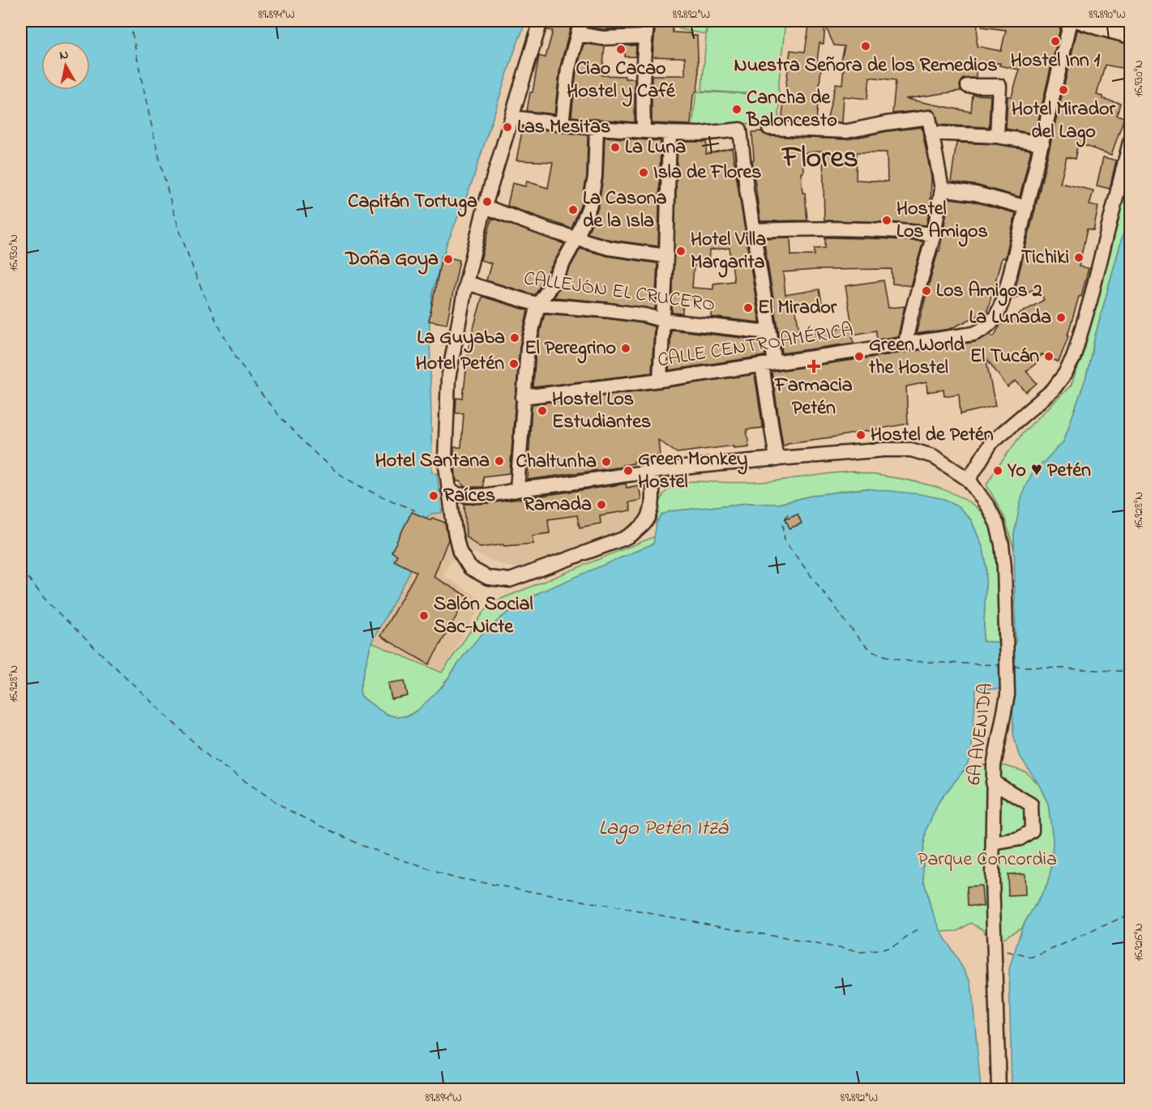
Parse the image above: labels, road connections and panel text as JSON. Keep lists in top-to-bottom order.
{
  "streets": {
    "street": ["CALLEJÓN EL CRUCERO", "CALLE CENTROAMÉRICA", "6A AVENIDA"]
  },
  "districts": ["Flores"],
  "water": ["Lago Petén Itzá"],
  "parks": ["Parque Concordia"],
  "places": {
    "other": [
      "Hostel Inn 1",
      "Nuestra Señora de los Remedios",
      "Ciao Cacao Hostel y Café",
      "Hotel Mirador del Lago",
      "Cancha de Baloncesto",
      "Las Mesitas",
      "La Luna",
      "Isla de Flores",
      "Capitán Tortuga",
      "La Casona de la Isla",
      "Hostel Los Amigos",
      "Hotel Villa Margarita",
      "Tichiki",
      "Doña Goya",
      "Los Amigos 2",
      "El Mirador",
      "La Lunada",
      "La Guyaba",
      "El Peregrino",
      "Green World the Hostel",
      "El Tucán",
      "Hotel Petén",
      "Hostel Los Estudiantes",
      "Hostel de Petén",
      "Hotel Santana",
      "Chaltunha",
      "Green Monkey Hostel",
      "Yo ♥ Petén",
      "Raíces",
      "Ramada",
      "Salón Social Sac-Nicte"
    ],
    "health": ["Farmacia Petén"]
  },
  "north": "top",
  "coordinates": [
    "89.894°W",
    "89.892°W",
    "89.890°W",
    "16.930°N",
    "16.928°N",
    "16.926°N"
  ]
}
